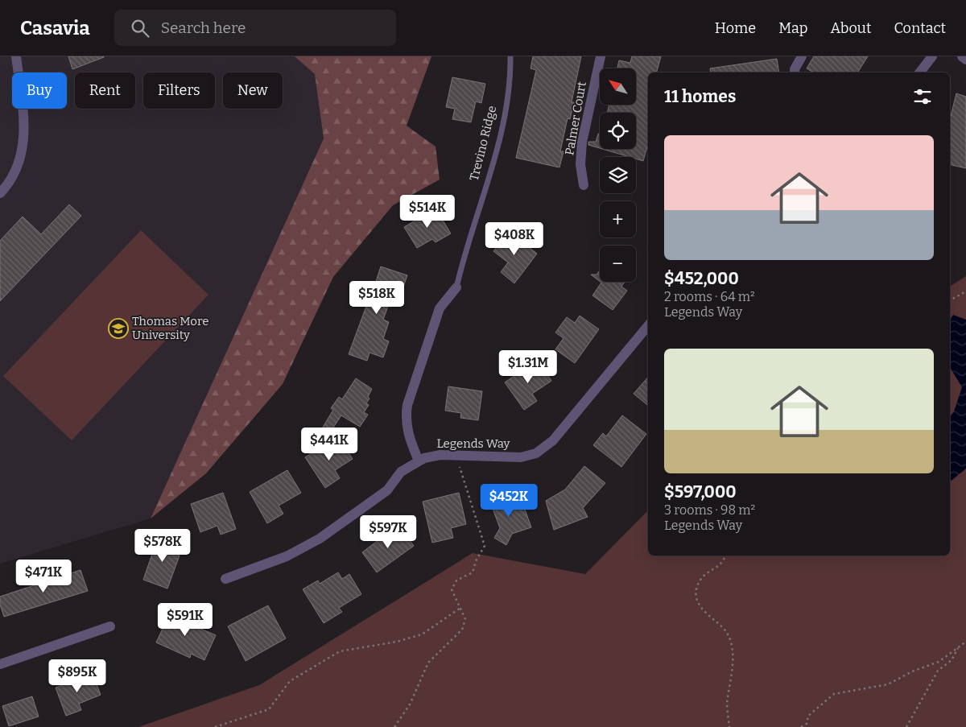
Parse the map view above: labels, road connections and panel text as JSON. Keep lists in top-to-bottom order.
{
  "streets": {
    "street": ["Palmer Court", "Trevino Ridge", "Legends Way"]
  },
  "crossings": [
    ["Trevino Ridge", "Legends Way"]
  ],
  "places": {
    "school or university": ["Thomas More University"]
  },
  "north": "top left",
  "page": {
    "header": "Casavia",
    "search": "Search here",
    "nav": [
      "Home",
      "Map",
      "About",
      "Contact"
    ],
    "map_buttons": ["+", "−"],
    "chip": [
      "Buy",
      "Rent",
      "Filters",
      "New"
    ],
    "heading": "11 homes",
    "list": [
      {
        "name": "$452,000",
        "note": "2 rooms · 64 m² · Legends Way"
      },
      {
        "name": "$597,000",
        "note": "3 rooms · 98 m² · Legends Way"
      }
    ],
    "price": [
      "$514K",
      "$408K",
      "$518K",
      "$1.31M",
      "$441K",
      "$452K",
      "$597K",
      "$578K",
      "$471K",
      "$591K",
      "$895K"
    ]
  }
}
